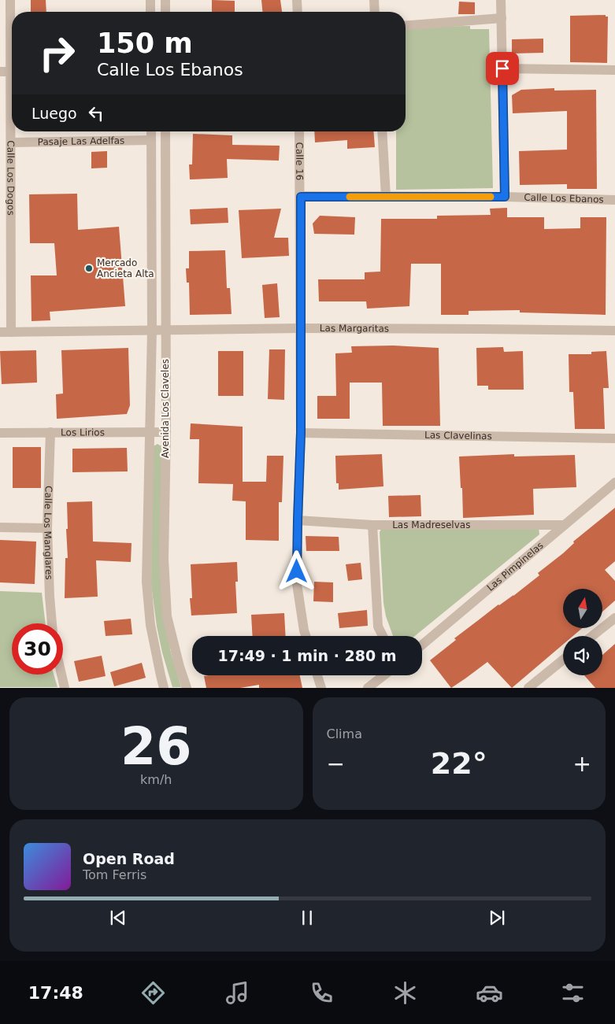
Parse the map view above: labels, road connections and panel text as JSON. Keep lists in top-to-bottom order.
{
  "streets": {
    "street": [
      "Pasaje Las Adelfas",
      "Calle 16",
      "Calle Los Dogos",
      "Calle Los Ebanos",
      "Las Margaritas",
      "Avenida Los Claveles",
      "Los Lirios",
      "Las Clavelinas",
      "Las Madreselvas",
      "Calle Los Manglares",
      "Las Pimpinelas"
    ]
  },
  "crossings": [
    ["Pasaje Las Adelfas", "Calle Los Dogos"],
    ["Pasaje Las Adelfas", "Avenida Los Claveles"],
    ["Calle 16", "Calle Los Ebanos"],
    ["Calle 16", "Las Margaritas"],
    ["Calle 16", "Las Clavelinas"],
    ["Calle 16", "Las Madreselvas"],
    ["Calle Los Dogos", "Las Margaritas"],
    ["Las Margaritas", "Avenida Los Claveles"],
    ["Avenida Los Claveles", "Los Lirios"],
    ["Los Lirios", "Calle Los Manglares"],
    ["Las Madreselvas", "Las Pimpinelas"]
  ],
  "places": ["Mercado Ancieta Alta"],
  "north": "top",
  "page": {
    "turn": ["150 m", "Calle Los Ebanos"],
    "then": "Luego",
    "limit": "30",
    "trip": "17:49 · 1 min · 280 m",
    "tile": [
      ["26", "km/h"],
      "Clima"
    ],
    "heat": ["−", "22°", "+"],
    "song": ["Open Road", "Tom Ferris"],
    "tabs": "17:48"
  }
}
